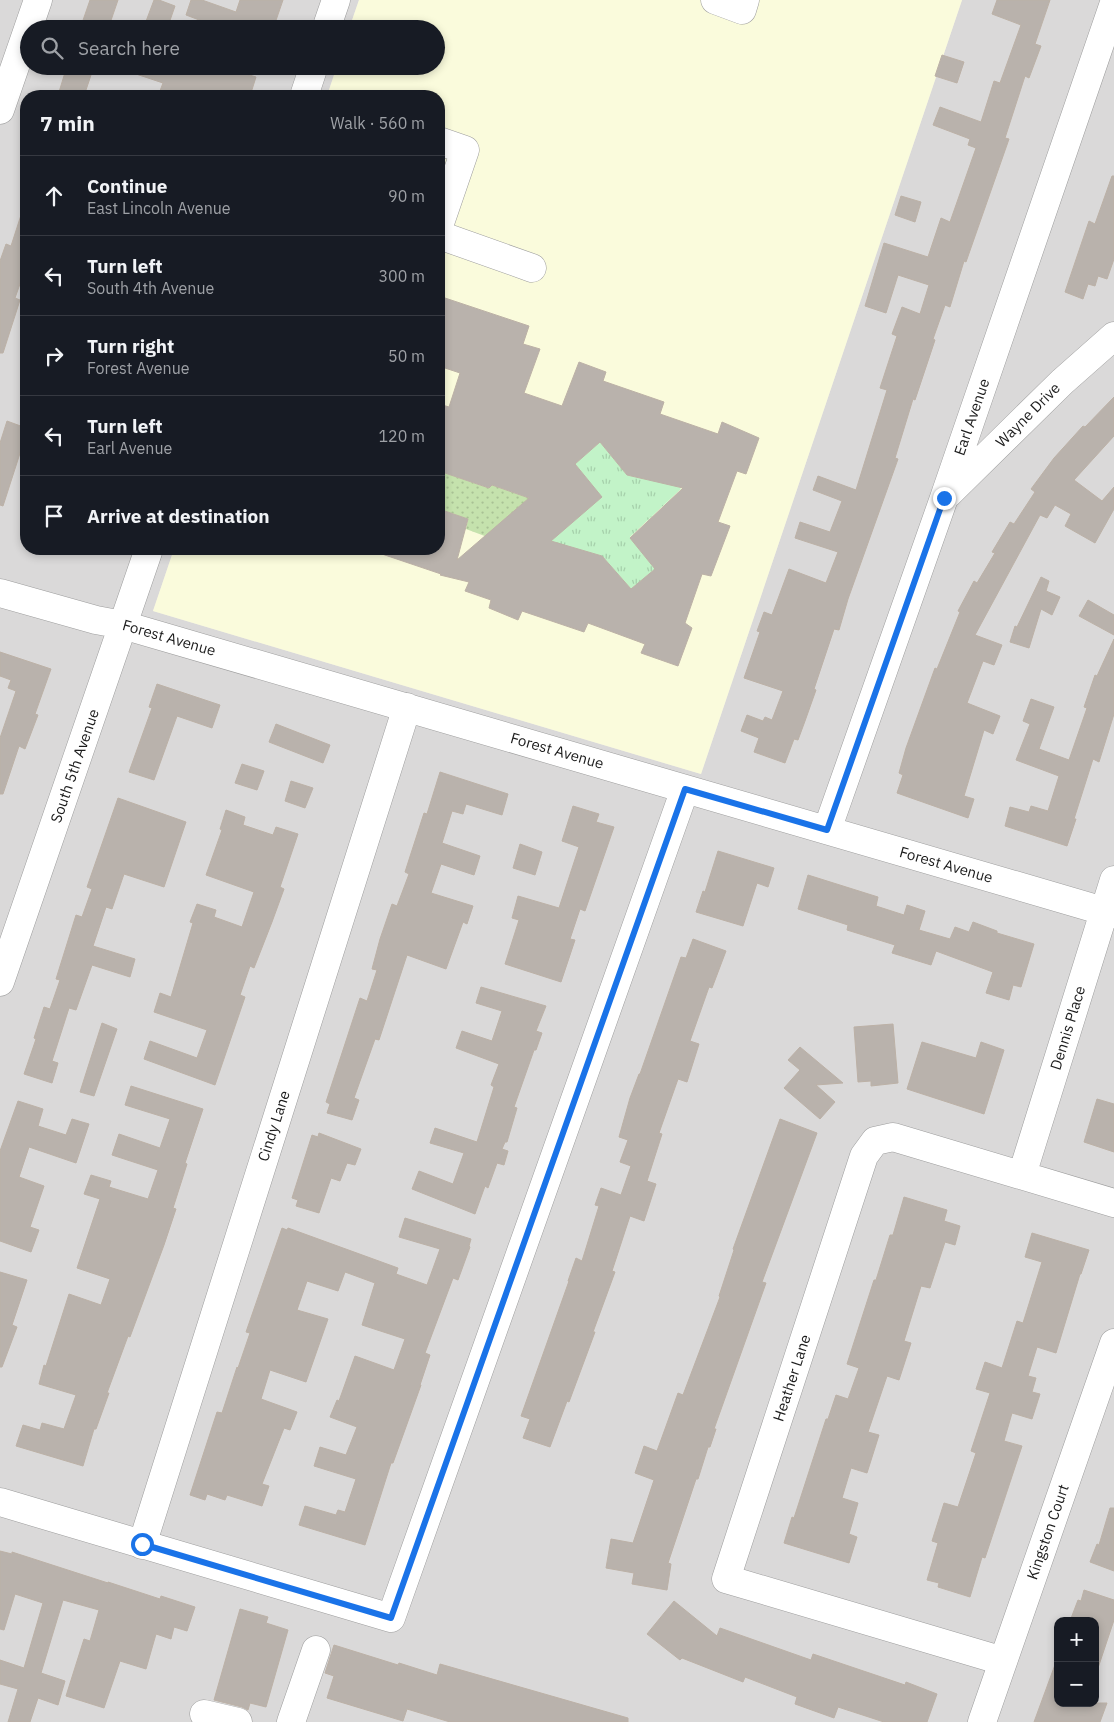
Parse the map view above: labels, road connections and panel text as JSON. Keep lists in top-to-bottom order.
{
  "streets": {
    "street": [
      "Wayne Drive",
      "Earl Avenue",
      "Forest Avenue",
      "South 5th Avenue",
      "Dennis Place",
      "Cindy Lane",
      "Heather Lane",
      "Kingston Court"
    ]
  },
  "crossings": [
    ["Wayne Drive", "Earl Avenue"],
    ["Earl Avenue", "Forest Avenue"],
    ["Forest Avenue", "South 5th Avenue"],
    ["Forest Avenue", "Dennis Place"],
    ["Forest Avenue", "Cindy Lane"],
    ["Dennis Place", "Heather Lane"],
    ["Heather Lane", "Kingston Court"]
  ],
  "page": {
    "search": "Search here",
    "heading": ["7 min", "Walk · 560 m"],
    "list": [
      ["Continue", "East Lincoln Avenue", "90 m"],
      ["Turn left", "South 4th Avenue", "300 m"],
      ["Turn right", "Forest Avenue", "50 m"],
      ["Turn left", "Earl Avenue", "120 m"],
      "Arrive at destination"
    ],
    "map_buttons": ["+", "−"]
  }
}
